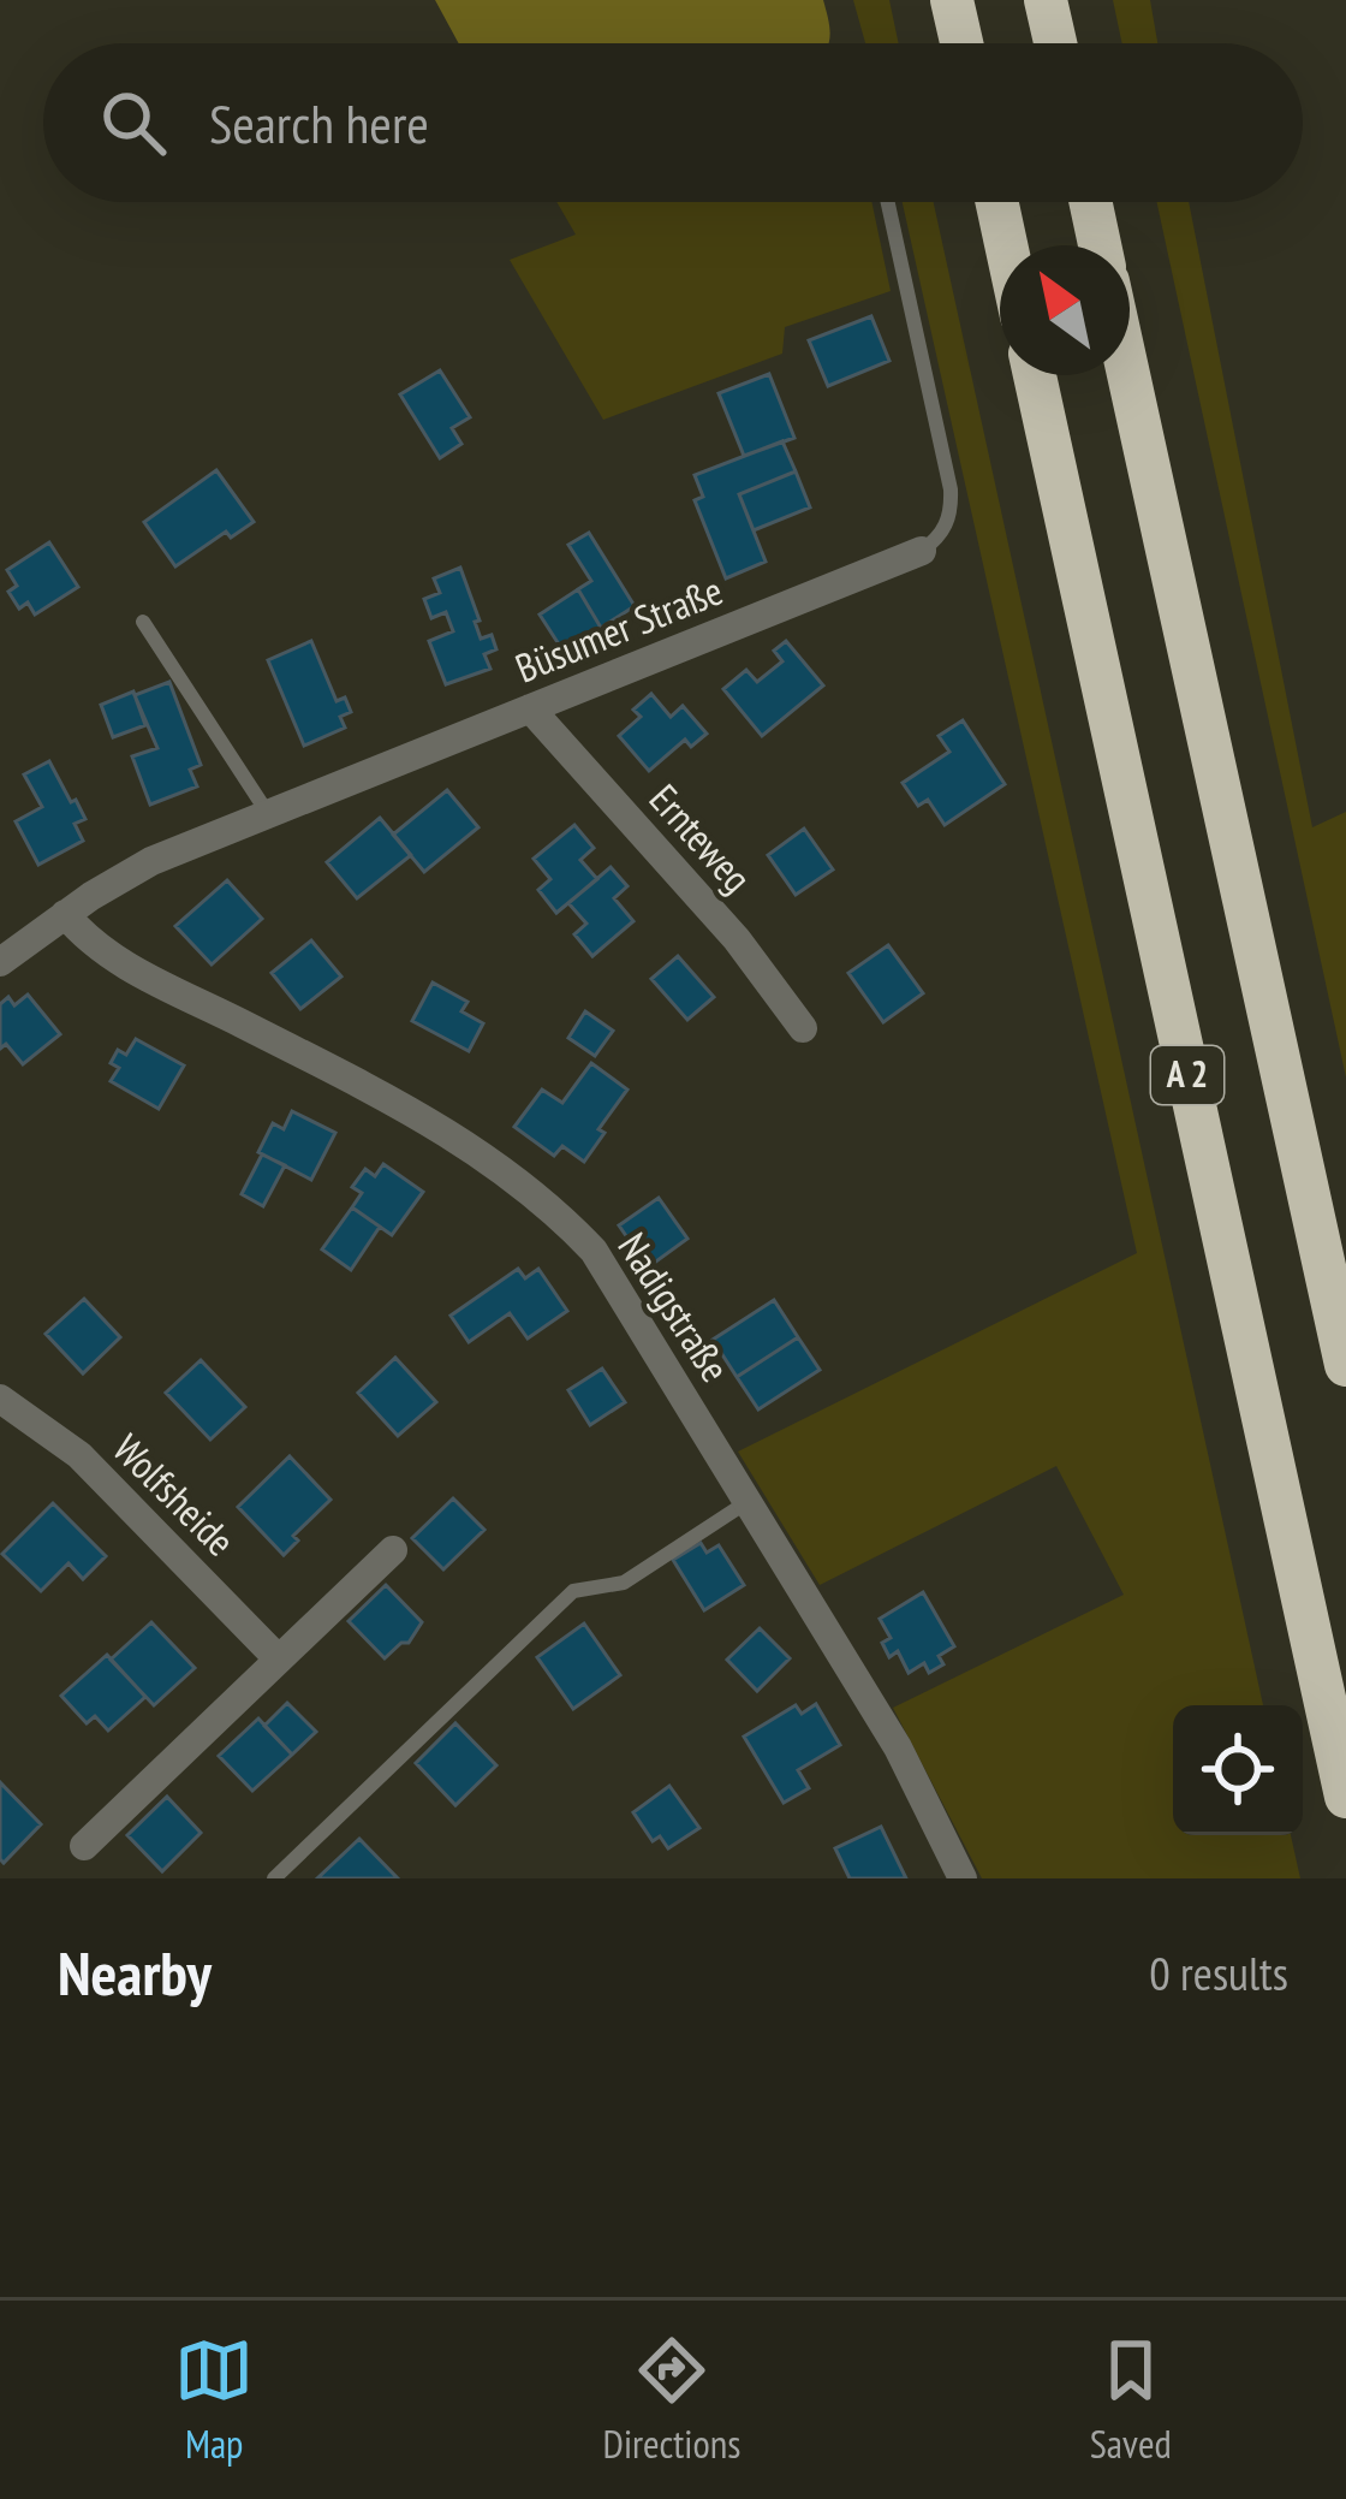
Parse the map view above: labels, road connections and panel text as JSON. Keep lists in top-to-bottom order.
{
  "streets": {
    "highway": ["A 2"],
    "street": [
      "Büsumer Straße",
      "Ernteweg",
      "Nadigstraße",
      "Wolfsheide"
    ]
  },
  "crossings": [
    ["Büsumer Straße", "Ernteweg"],
    ["Büsumer Straße", "Nadigstraße"]
  ],
  "north": "top left",
  "page": {
    "search": "Search here",
    "heading": ["Nearby", "0 results"],
    "nav": ["Map", "Directions", "Saved"]
  }
}
